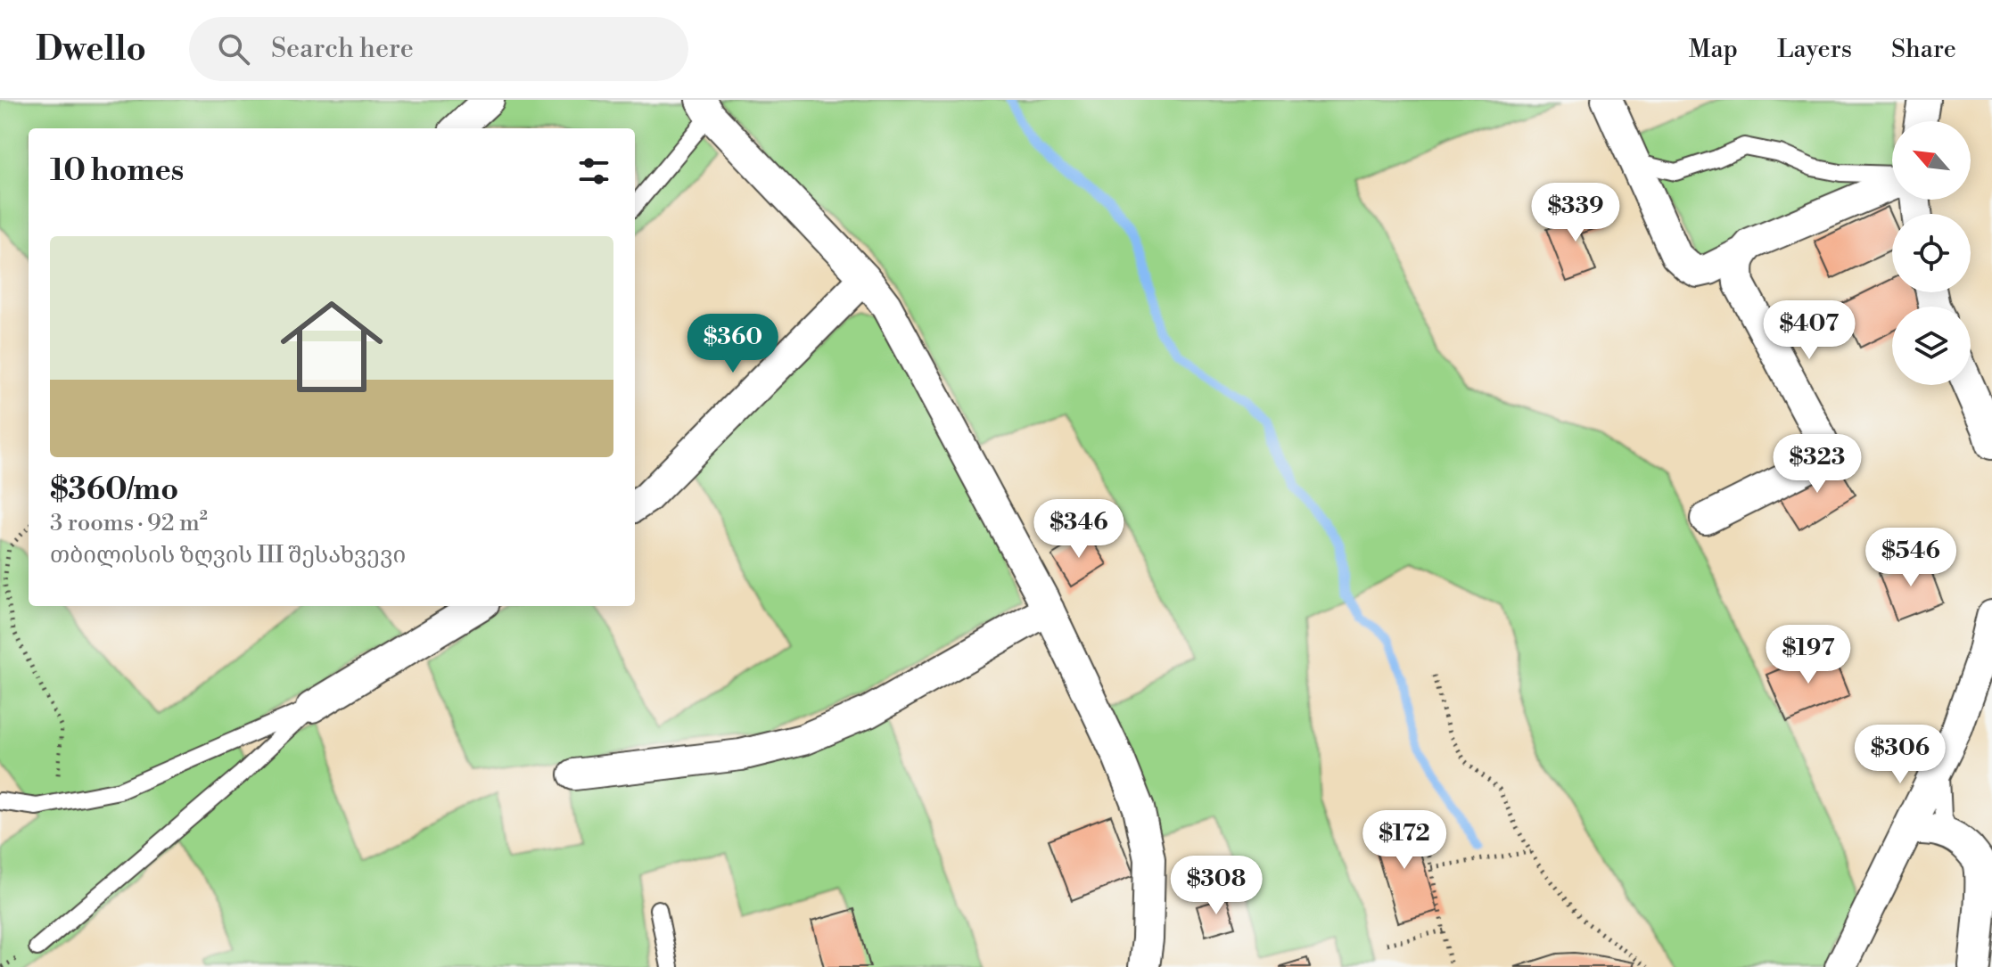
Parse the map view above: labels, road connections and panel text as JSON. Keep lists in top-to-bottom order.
{
  "north": "top left",
  "page": {
    "header": "Dwello",
    "search": "Search here",
    "nav": ["Map", "Layers", "Share"],
    "heading": "10 homes",
    "price": [
      "$339",
      "$407",
      "$360",
      "$323",
      "$346",
      "$546",
      "$197",
      "$306",
      "$172",
      "$308"
    ],
    "list": [
      {
        "name": "$360/mo",
        "note": "3 rooms · 92 m² · თბილისის ზღვის III შესახვევი"
      }
    ]
  }
}
